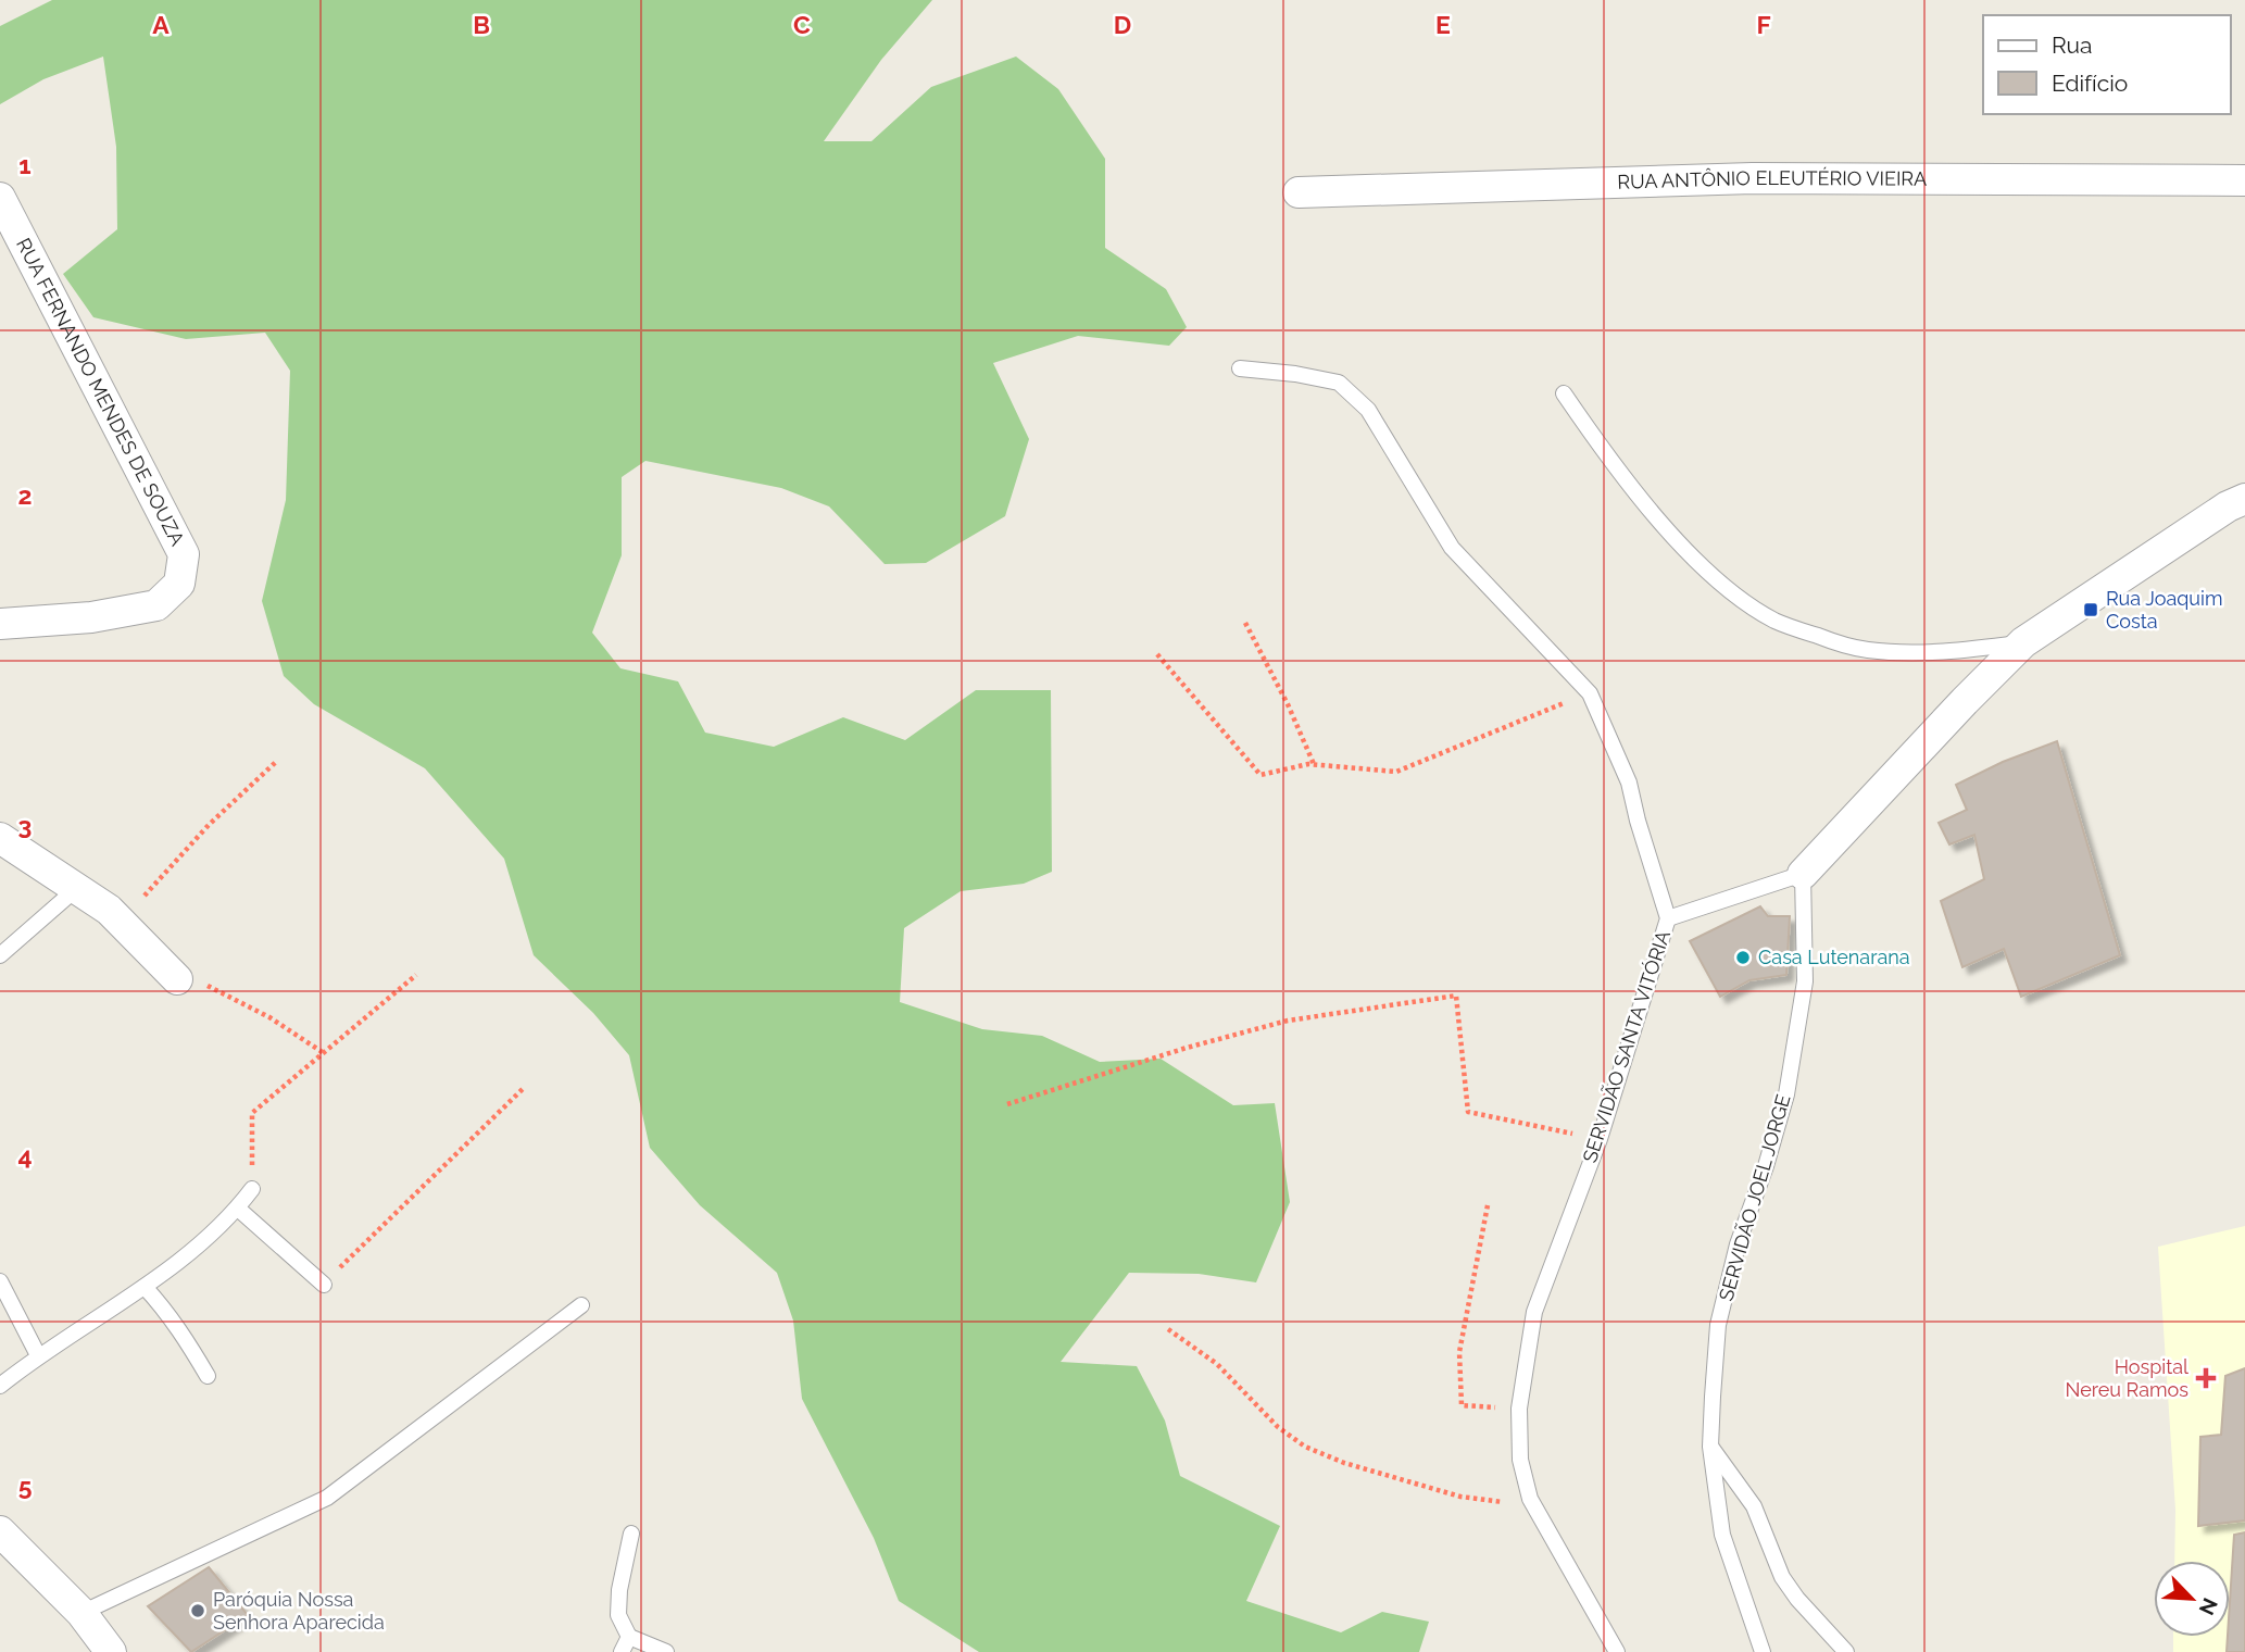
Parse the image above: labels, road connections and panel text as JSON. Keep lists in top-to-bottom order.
{
  "streets": {
    "street": ["RUA ANTÔNIO ELEUTÉRIO VIEIRA", "RUA FERNANDO MENDES DE SOUZA"],
    "lane": ["SERVIDÃO SANTA VITÓRIA", "SERVIDÃO JOEL JORGE"]
  },
  "places": {
    "transit": ["Rua Joaquim Costa"],
    "other": ["Casa Lutenarana", "Paróquia Nossa Senhora Aparecida"],
    "health": ["Hospital Nereu Ramos"]
  },
  "legend": ["Rua", "Edifício"],
  "north": "bottom right",
  "grid": {
    "columns": [
      "A",
      "B",
      "C",
      "D",
      "E",
      "F"
    ],
    "rows": [
      "1",
      "2",
      "3",
      "4",
      "5"
    ]
  }
}
